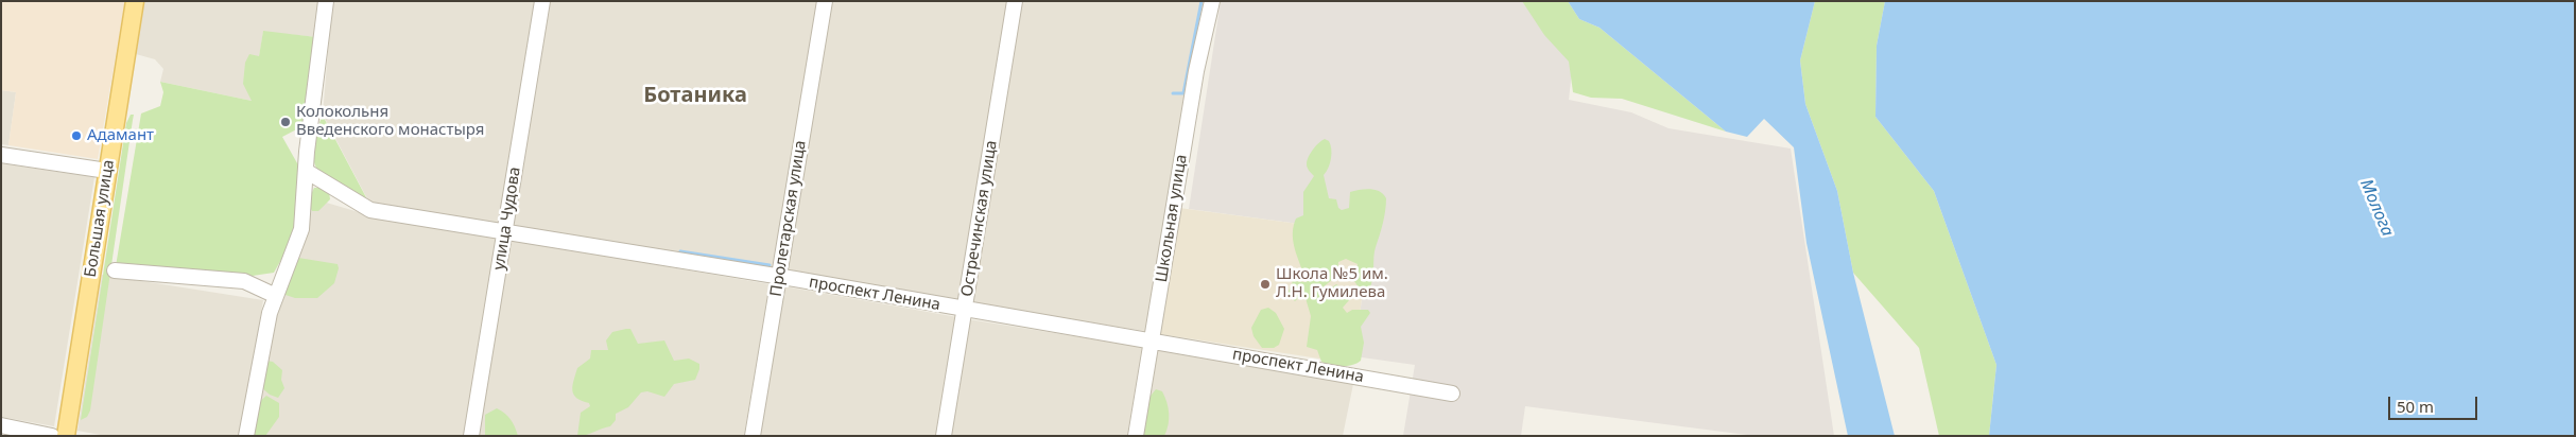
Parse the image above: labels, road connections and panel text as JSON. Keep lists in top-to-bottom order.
{
  "streets": {
    "main road": ["Большая улица"],
    "street": [
      "улица Чудова",
      "Пролетарская улица",
      "Остречинская улица",
      "Школьная улица",
      "проспект Ленина"
    ]
  },
  "crossings": [
    ["улица Чудова", "проспект Ленина"],
    ["Пролетарская улица", "проспект Ленина"],
    ["Остречинская улица", "проспект Ленина"],
    ["Школьная улица", "проспект Ленина"]
  ],
  "districts": ["Ботаника"],
  "water": ["Молога"],
  "places": ["Колокольня Введенского монастыря", "Адамант", "Школа №5 им. Л.Н. Гумилева"],
  "scale_bar": "50 m"
}
